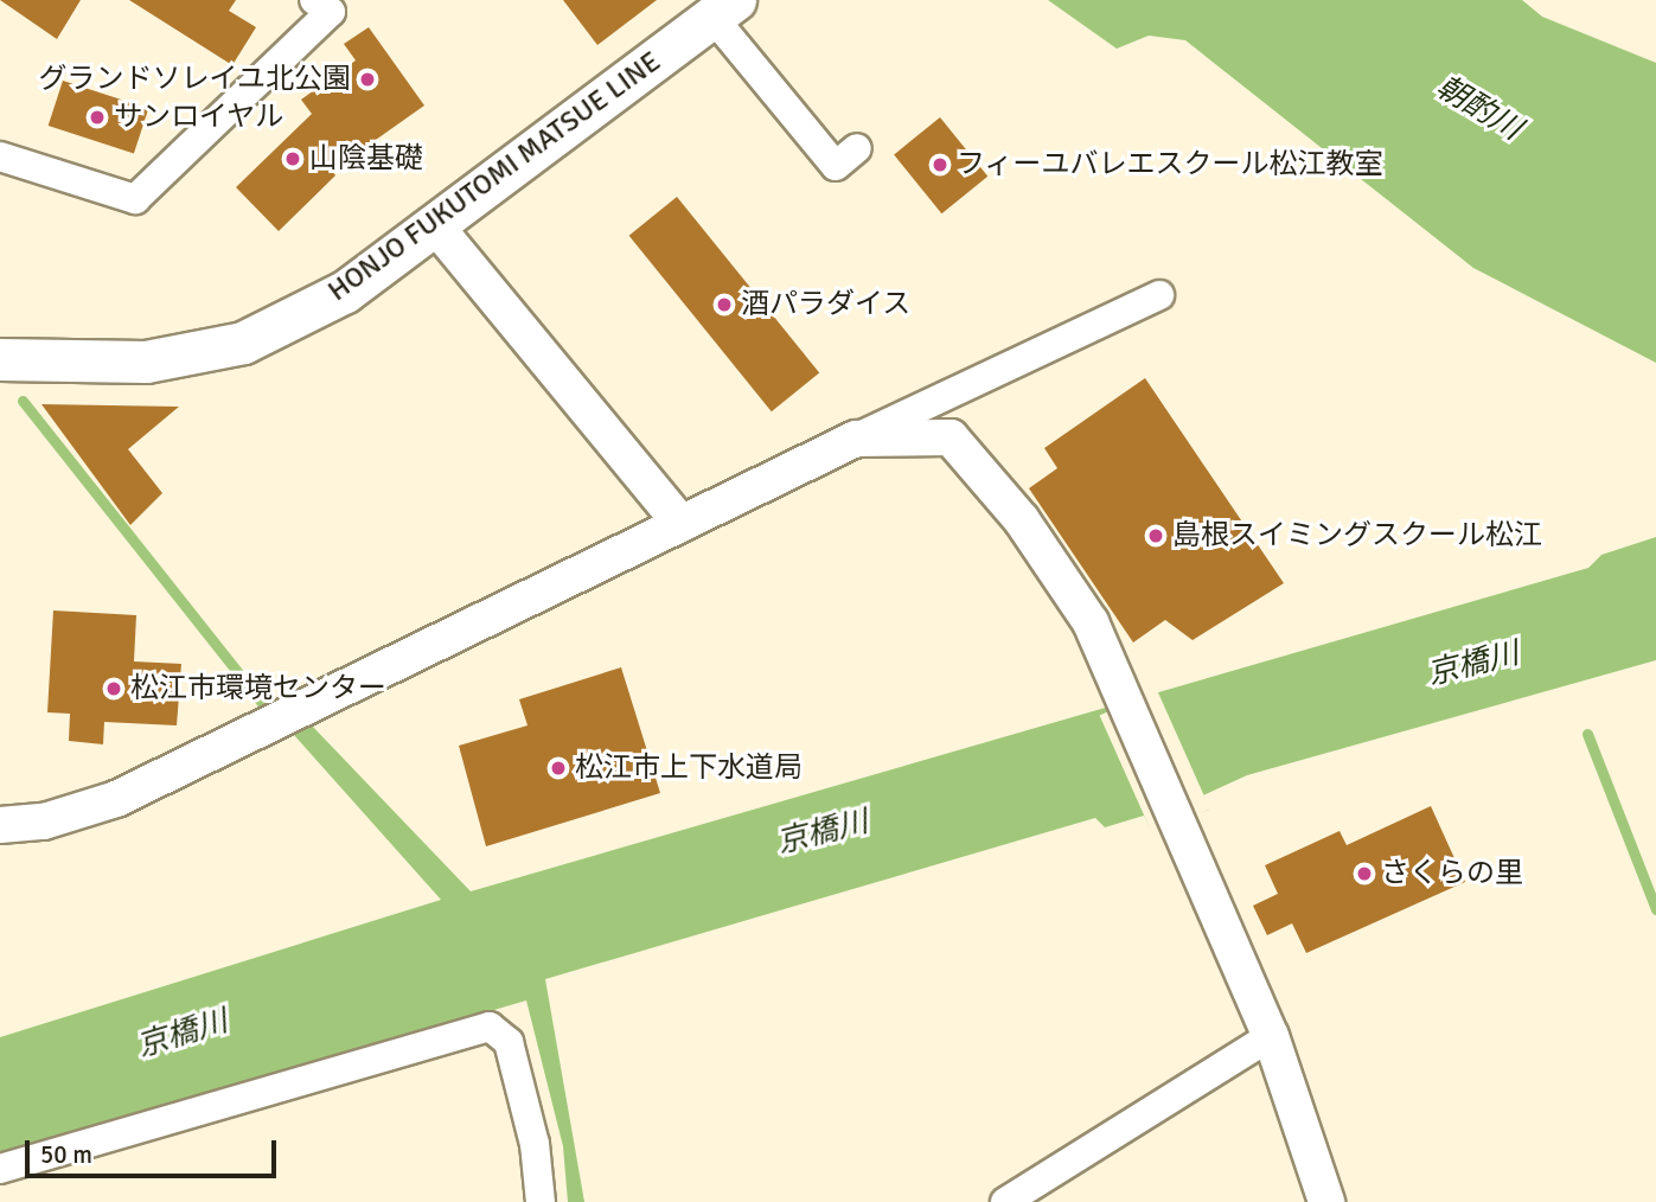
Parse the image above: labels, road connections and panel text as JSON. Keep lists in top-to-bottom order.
{
  "streets": {
    "main road": ["HONJO FUKUTOMI MATSUE LINE"]
  },
  "water": ["朝酌川", "京橋川"],
  "places": [
    "グランドソレイユ北公園",
    "サンロイヤル",
    "山陰基礎",
    "フィーユバレエスクール松江教室",
    "酒パラダイス",
    "島根スイミングスクール松江",
    "松江市環境センター",
    "松江市上下水道局",
    "さくらの里"
  ],
  "scale_bar": "50 m"
}
